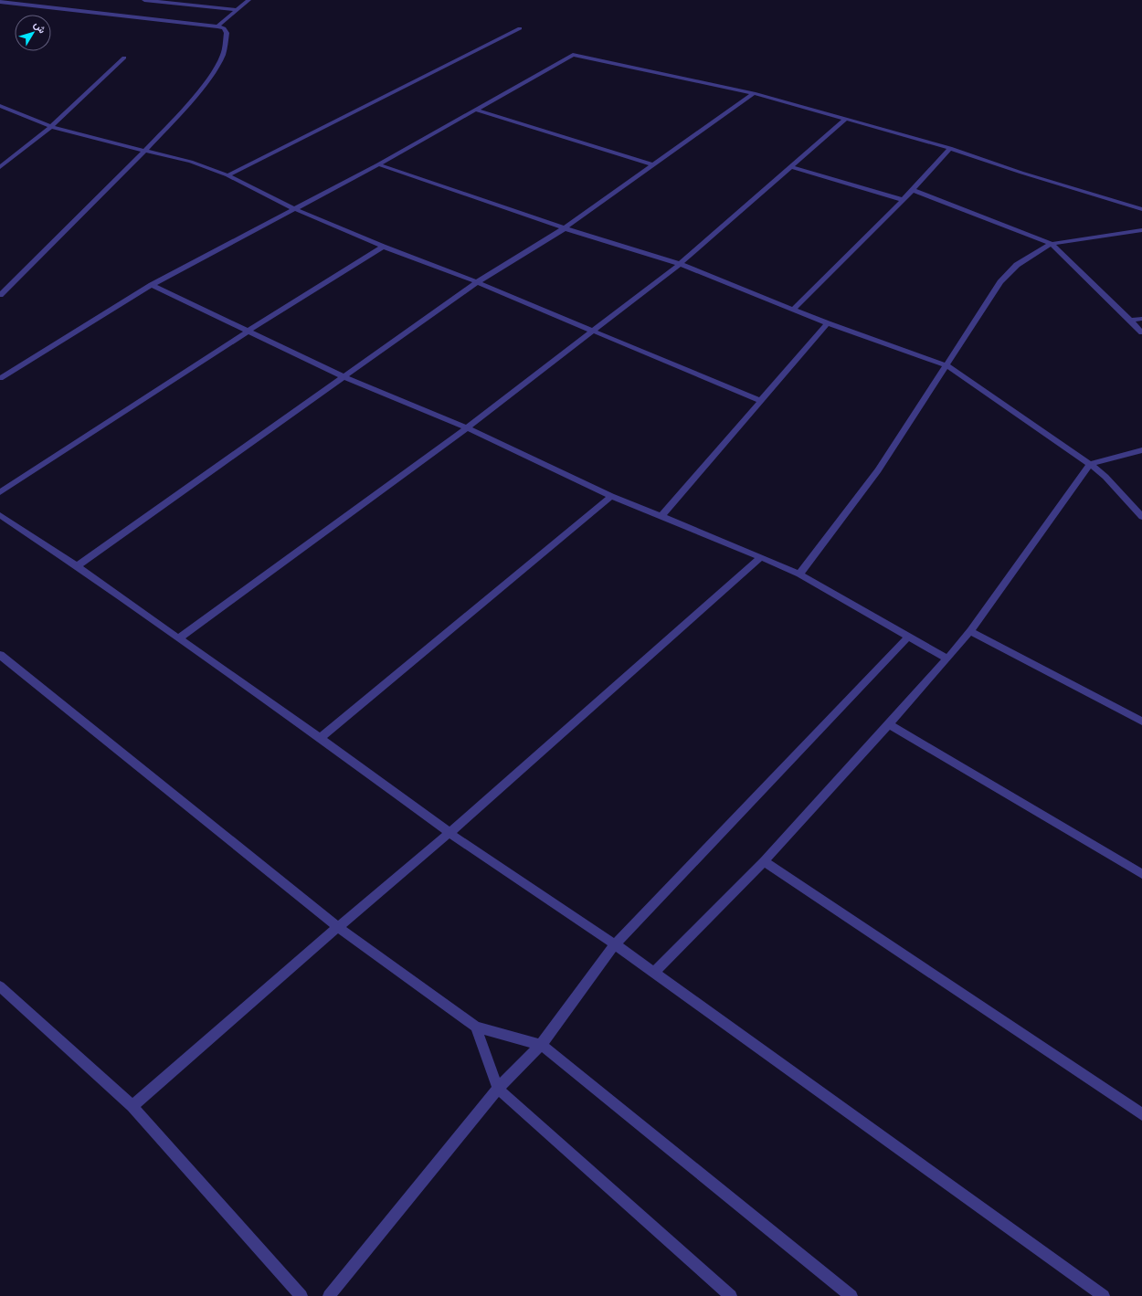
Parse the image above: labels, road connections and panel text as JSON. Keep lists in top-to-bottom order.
{
  "north": "top right"
}
